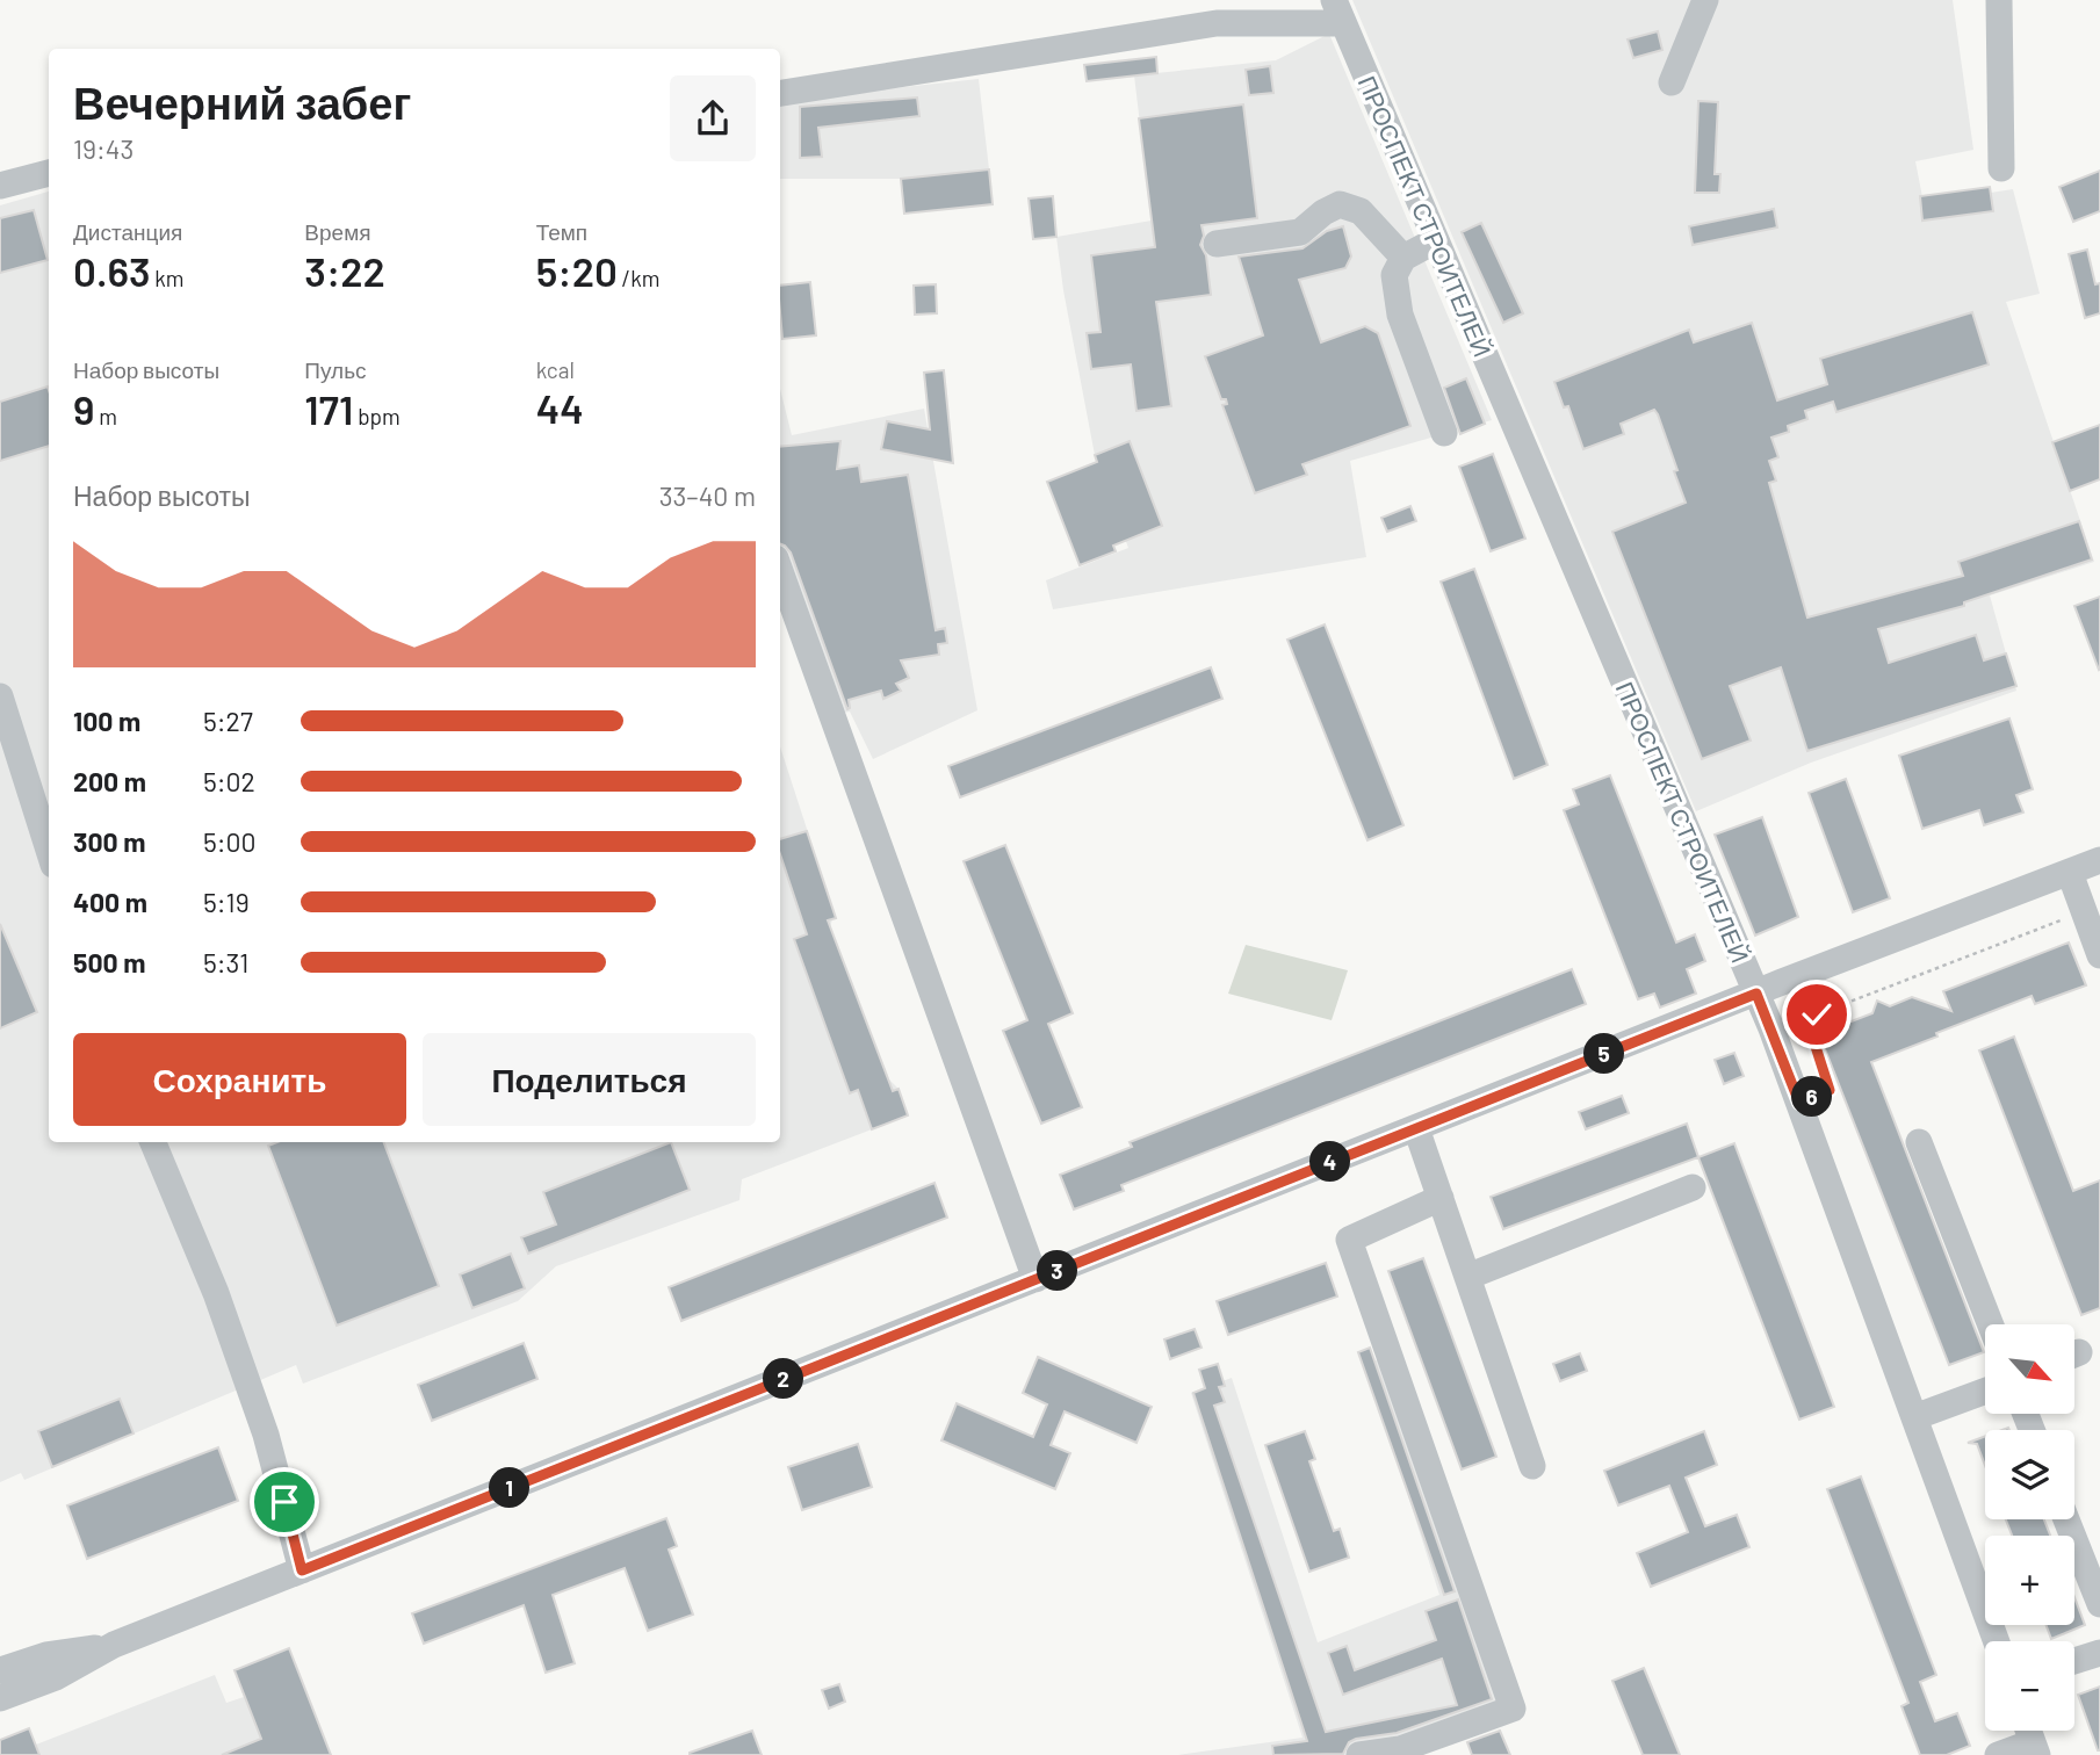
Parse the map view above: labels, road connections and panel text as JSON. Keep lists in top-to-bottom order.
{
  "streets": {
    "street": ["ПРОСПЕКТ СТРОИТЕЛЕЙ"]
  },
  "north": "bottom right",
  "page": {
    "heading": ["Вечерний забег", "19:43"],
    "stats": [
      ["Дистанция", "0.63 km"],
      ["Время", "3:22"],
      ["Темп", "5:20 /km"],
      ["Набор высоты", "9 m"],
      ["Пульс", "171 bpm"],
      ["kcal", "44"]
    ],
    "chart": ["Набор высоты", "33–40 m"],
    "list": [
      {
        "name": "100 m",
        "note": "5:27"
      },
      {
        "name": "200 m",
        "note": "5:02"
      },
      {
        "name": "300 m",
        "note": "5:00"
      },
      {
        "name": "400 m",
        "note": "5:19"
      },
      {
        "name": "500 m",
        "note": "5:31"
      }
    ],
    "buttons": ["Сохранить", "Поделиться"],
    "pins": [
      "5",
      "6",
      "4",
      "3",
      "2",
      "1"
    ],
    "map_buttons": ["+", "−"]
  }
}
